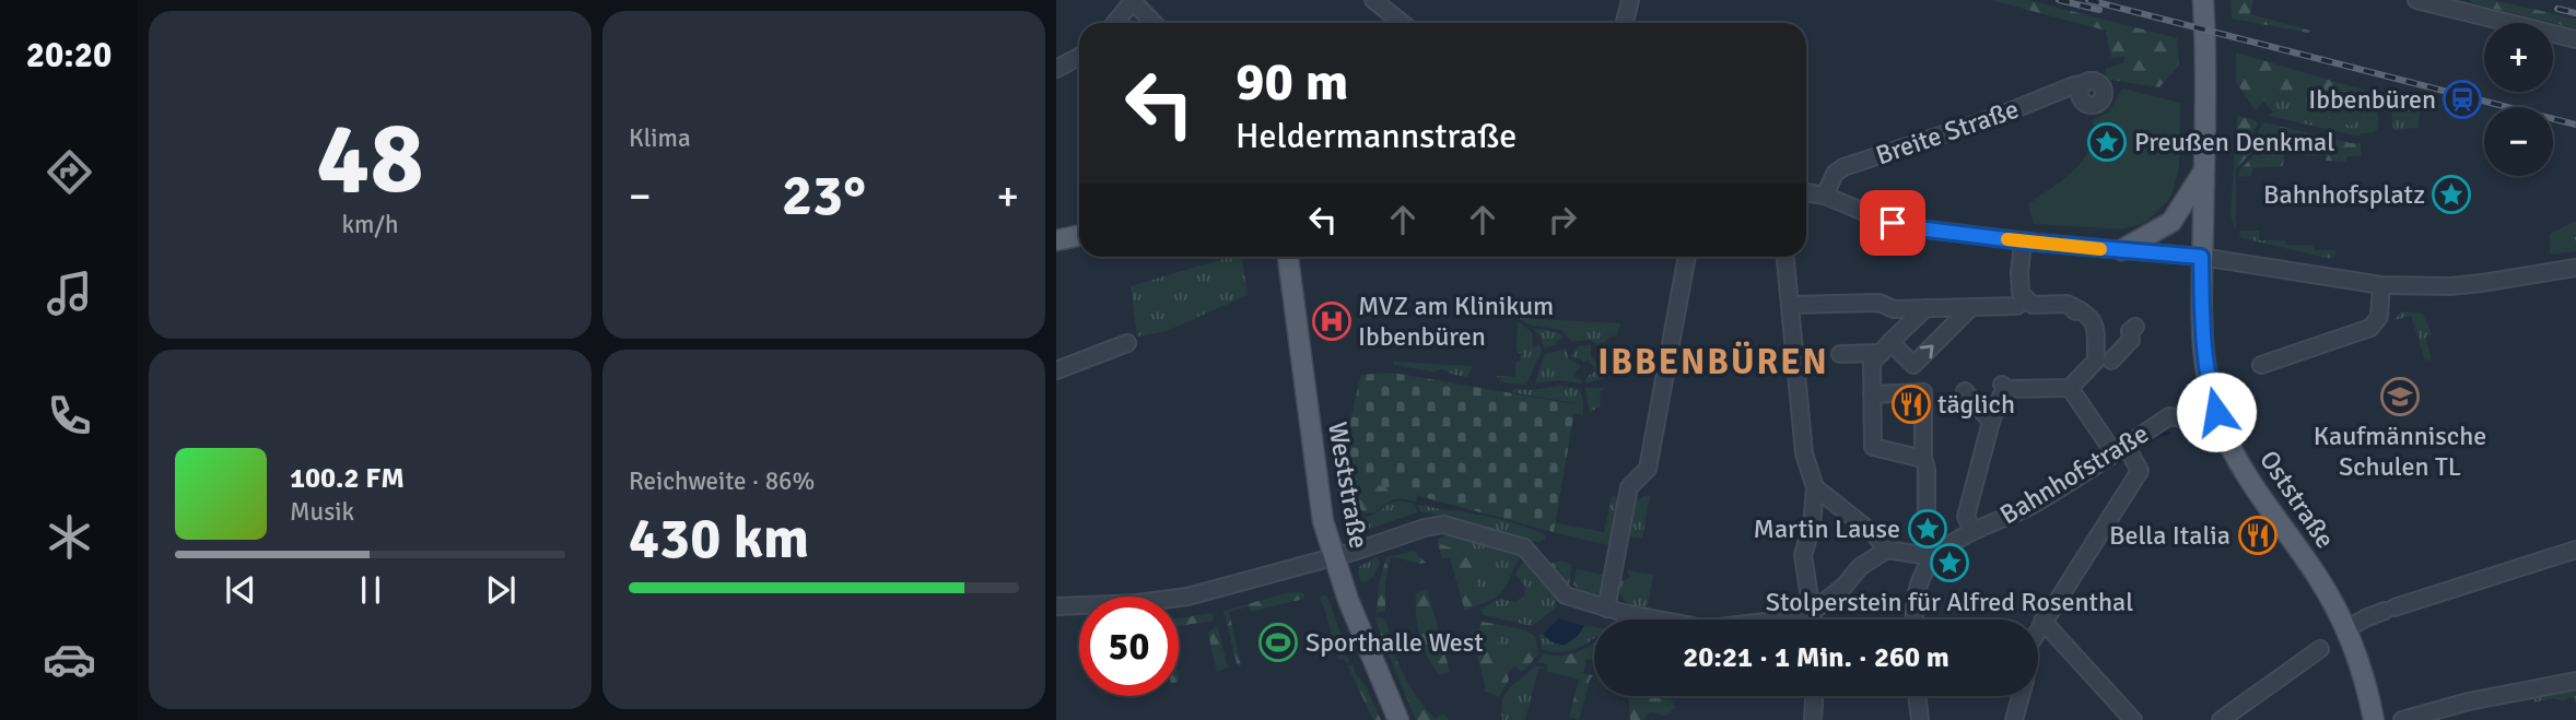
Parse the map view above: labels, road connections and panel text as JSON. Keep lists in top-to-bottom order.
{
  "streets": {
    "main road": ["Weststraße", "Oststraße"],
    "street": ["Breite Straße", "Bahnhofstraße"]
  },
  "crossings": [
    ["Bahnhofstraße", "Oststraße"]
  ],
  "districts": ["IBBENBÜREN"],
  "places": {
    "station": ["Ibbenbüren"],
    "place": [
      "Preußen Denkmal",
      "Bahnhofsplatz",
      "Martin Lause",
      "Stolperstein für Alfred Rosenthal"
    ],
    "hospital": ["MVZ am Klinikum Ibbenbüren"],
    "school or university": ["Kaufmännische Schulen TL"],
    "restaurant": ["täglich", "Bella Italia"],
    "sports": ["Sporthalle West"]
  },
  "page": {
    "tabs": "20:20",
    "tile": [
      ["48", "km/h"],
      "Klima",
      ["Reichweite · 86%", "430 km"]
    ],
    "map_buttons": ["+", "−"],
    "turn": ["90 m", "Heldermannstraße"],
    "heat": ["−", "23°", "+"],
    "song": ["100.2 FM", "Musik"],
    "limit": "50",
    "trip": "20:21 · 1 Min. · 260 m"
  }
}
